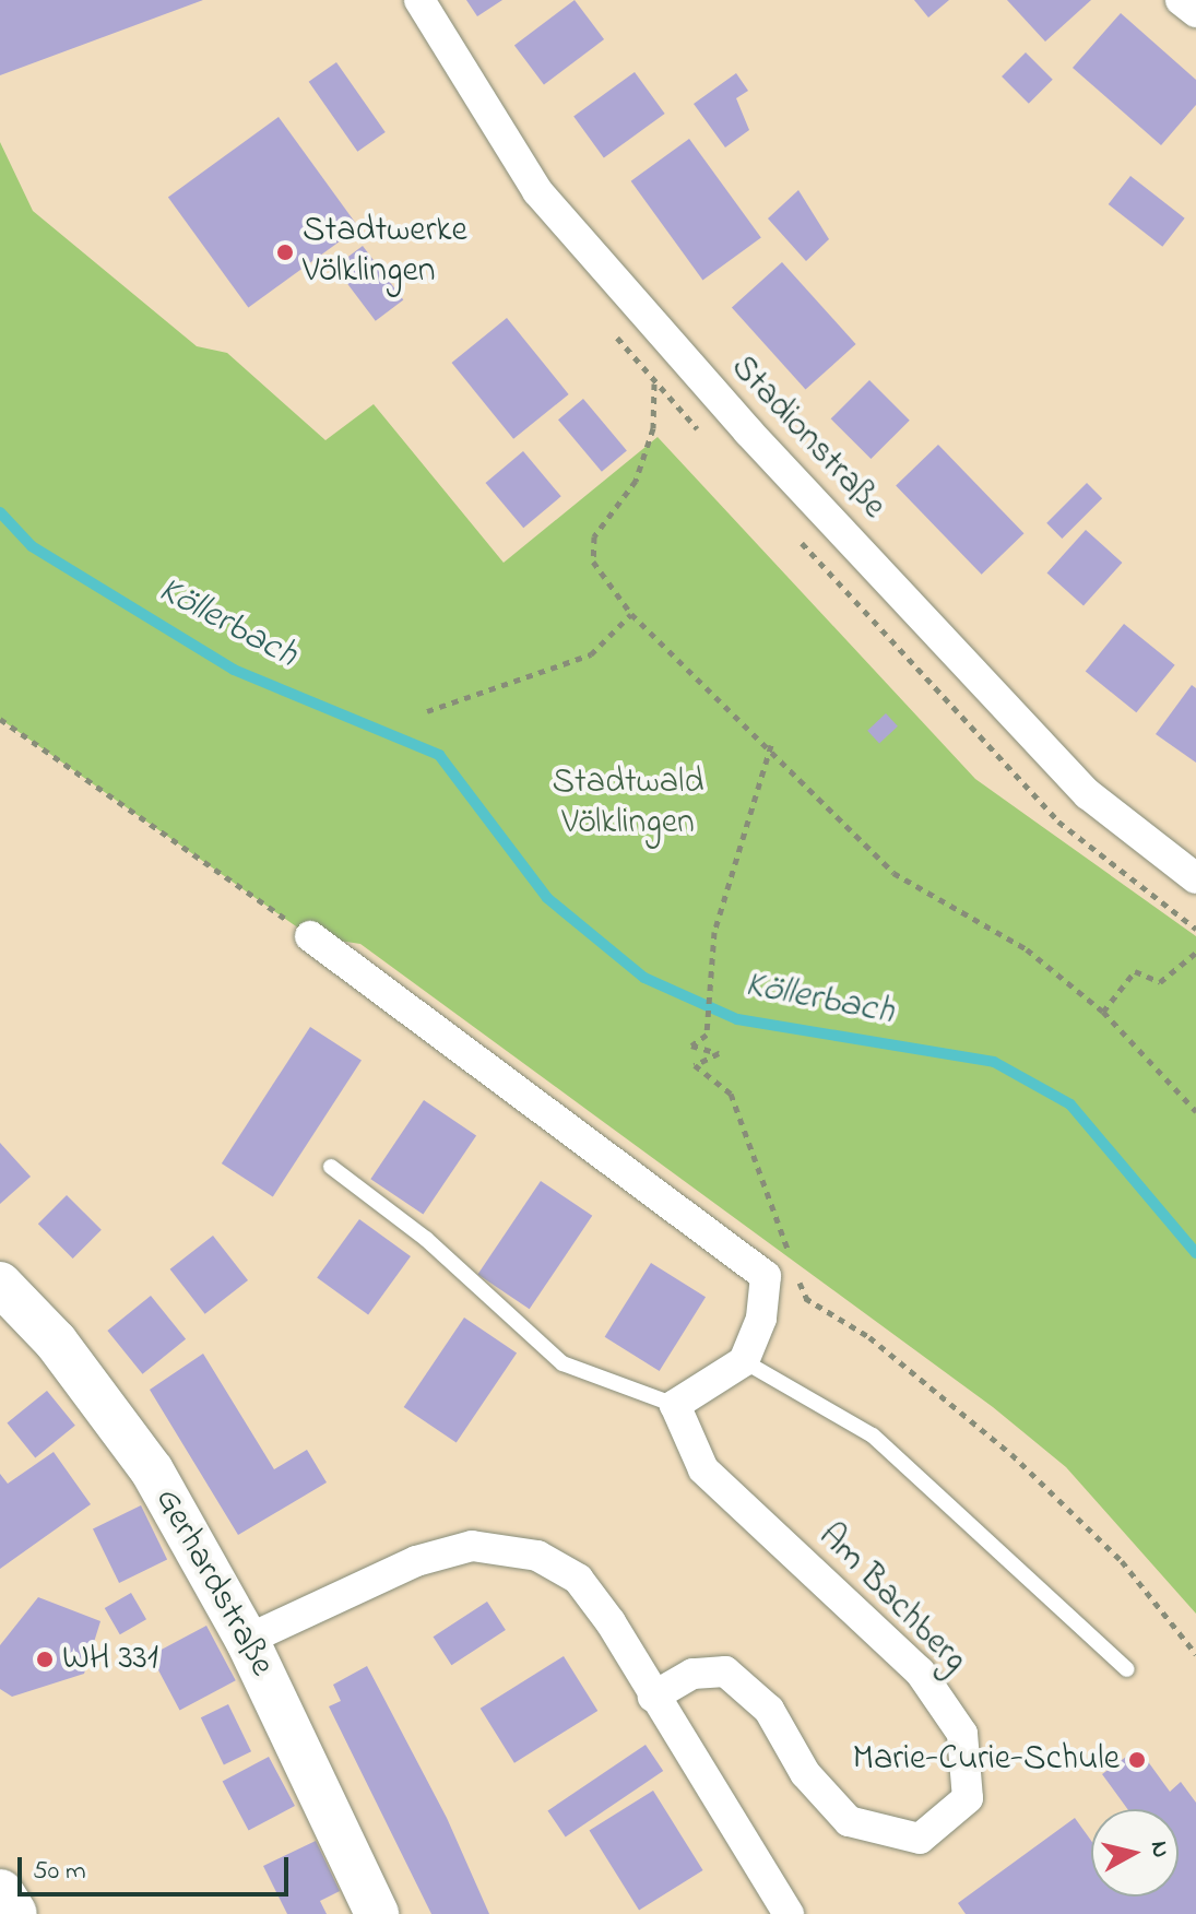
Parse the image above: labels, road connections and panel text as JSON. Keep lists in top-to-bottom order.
{
  "streets": {
    "street": ["Stadionstraße", "Gerhardstraße", "Am Bachberg"]
  },
  "water": ["Köllerbach"],
  "parks": ["Stadtwald Völklingen"],
  "places": ["Stadtwerke Völklingen", "WH 331", "Marie-Curie-Schule"],
  "scale_bar": "50 m",
  "north": "right"
}
